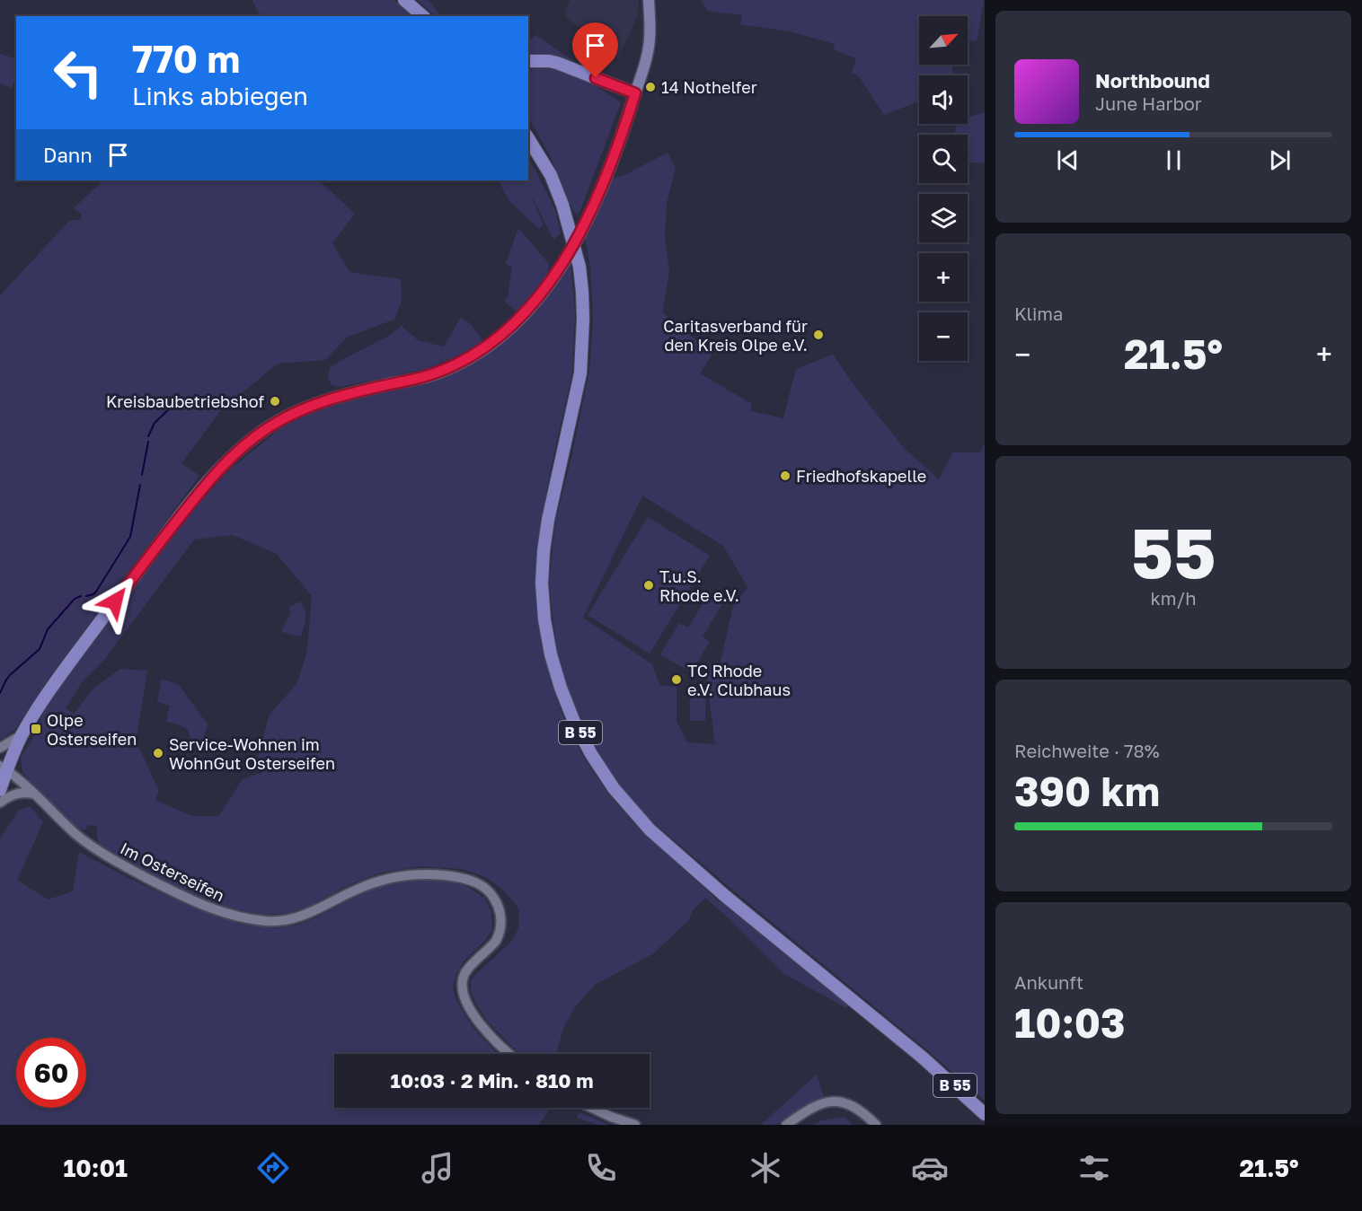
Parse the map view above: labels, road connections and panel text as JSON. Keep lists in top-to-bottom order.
{
  "streets": {
    "main road": ["B 55"],
    "street": ["Im Osterseifen"]
  },
  "places": {
    "other": [
      "14 Nothelfer",
      "Caritasverband für den Kreis Olpe e.V.",
      "Kreisbaubetriebshof",
      "Friedhofskapelle",
      "T.u.S. Rhode e.V.",
      "TC Rhode e.V. Clubhaus",
      "Service-Wohnen im WohnGut Osterseifen"
    ],
    "transit": ["Olpe Osterseifen"]
  },
  "north": "top right",
  "page": {
    "map_buttons": ["+", "−"],
    "turn": ["770 m", "Links abbiegen"],
    "song": ["Northbound", "June Harbor"],
    "then": "Dann",
    "tile": [
      "Klima",
      ["55", "km/h"],
      ["Reichweite · 78%", "390 km"],
      ["Ankunft", "10:03"]
    ],
    "heat": ["−", "21.5°", "+"],
    "limit": "60",
    "trip": "10:03 · 2 Min. · 810 m",
    "tabs": ["10:01", "21.5°"]
  }
}
